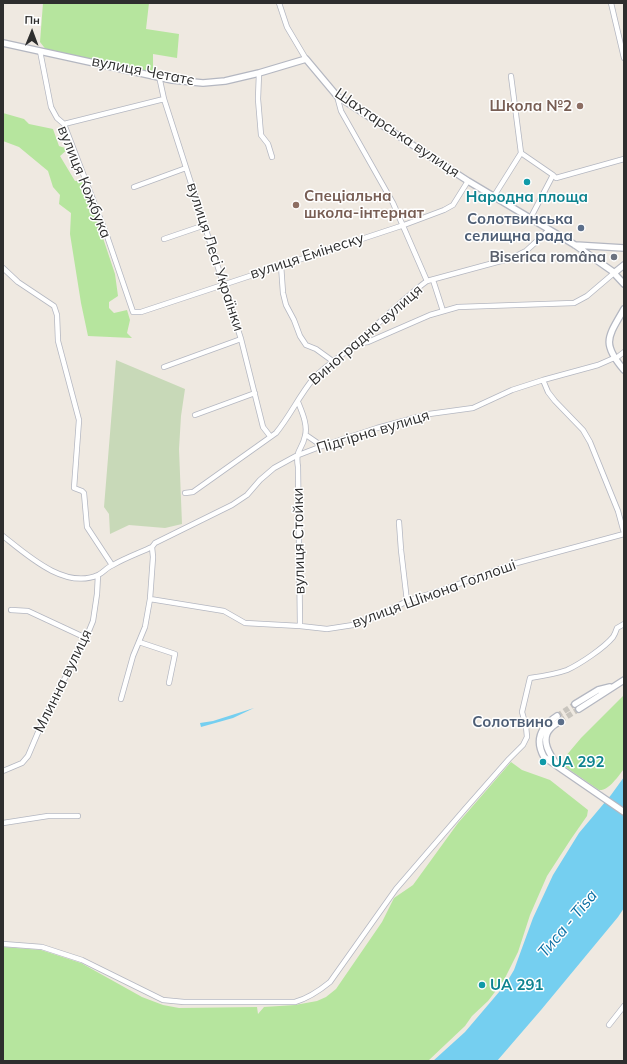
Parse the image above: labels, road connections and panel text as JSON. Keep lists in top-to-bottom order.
{
  "streets": {
    "street": [
      "вулиця Четатє",
      "Шахтарська вулиця",
      "вулиця Кожбука",
      "вулиця Емінеску",
      "вулиця Лесі Українки",
      "Виноградна вулиця",
      "Підгірна вулиця",
      "вулиця Стойки",
      "вулиця Шімона Голлоші",
      "Млинна вулиця"
    ]
  },
  "crossings": [
    ["вулиця Четатє", "Шахтарська вулиця"],
    ["вулиця Четатє", "вулиця Кожбука"],
    ["вулиця Четатє", "вулиця Лесі Українки"],
    ["Шахтарська вулиця", "вулиця Емінеску"],
    ["Шахтарська вулиця", "Виноградна вулиця"],
    ["вулиця Кожбука", "вулиця Емінеску"],
    ["вулиця Емінеску", "вулиця Лесі Українки"],
    ["вулиця Емінеску", "Виноградна вулиця"],
    ["вулиця Лесі Українки", "Виноградна вулиця"],
    ["Підгірна вулиця", "вулиця Стойки"],
    ["Підгірна вулиця", "Млинна вулиця"],
    ["вулиця Стойки", "вулиця Шімона Голлоші"]
  ],
  "water": ["Тиса - Tisa"],
  "places": [
    "Школа №2",
    "Народна площа",
    "Спеціальна школа-інтернат",
    "Солотвинська селищна рада",
    "Biserica româna",
    "Солотвино",
    "UA 292",
    "UA 291"
  ],
  "north": "top"
}
